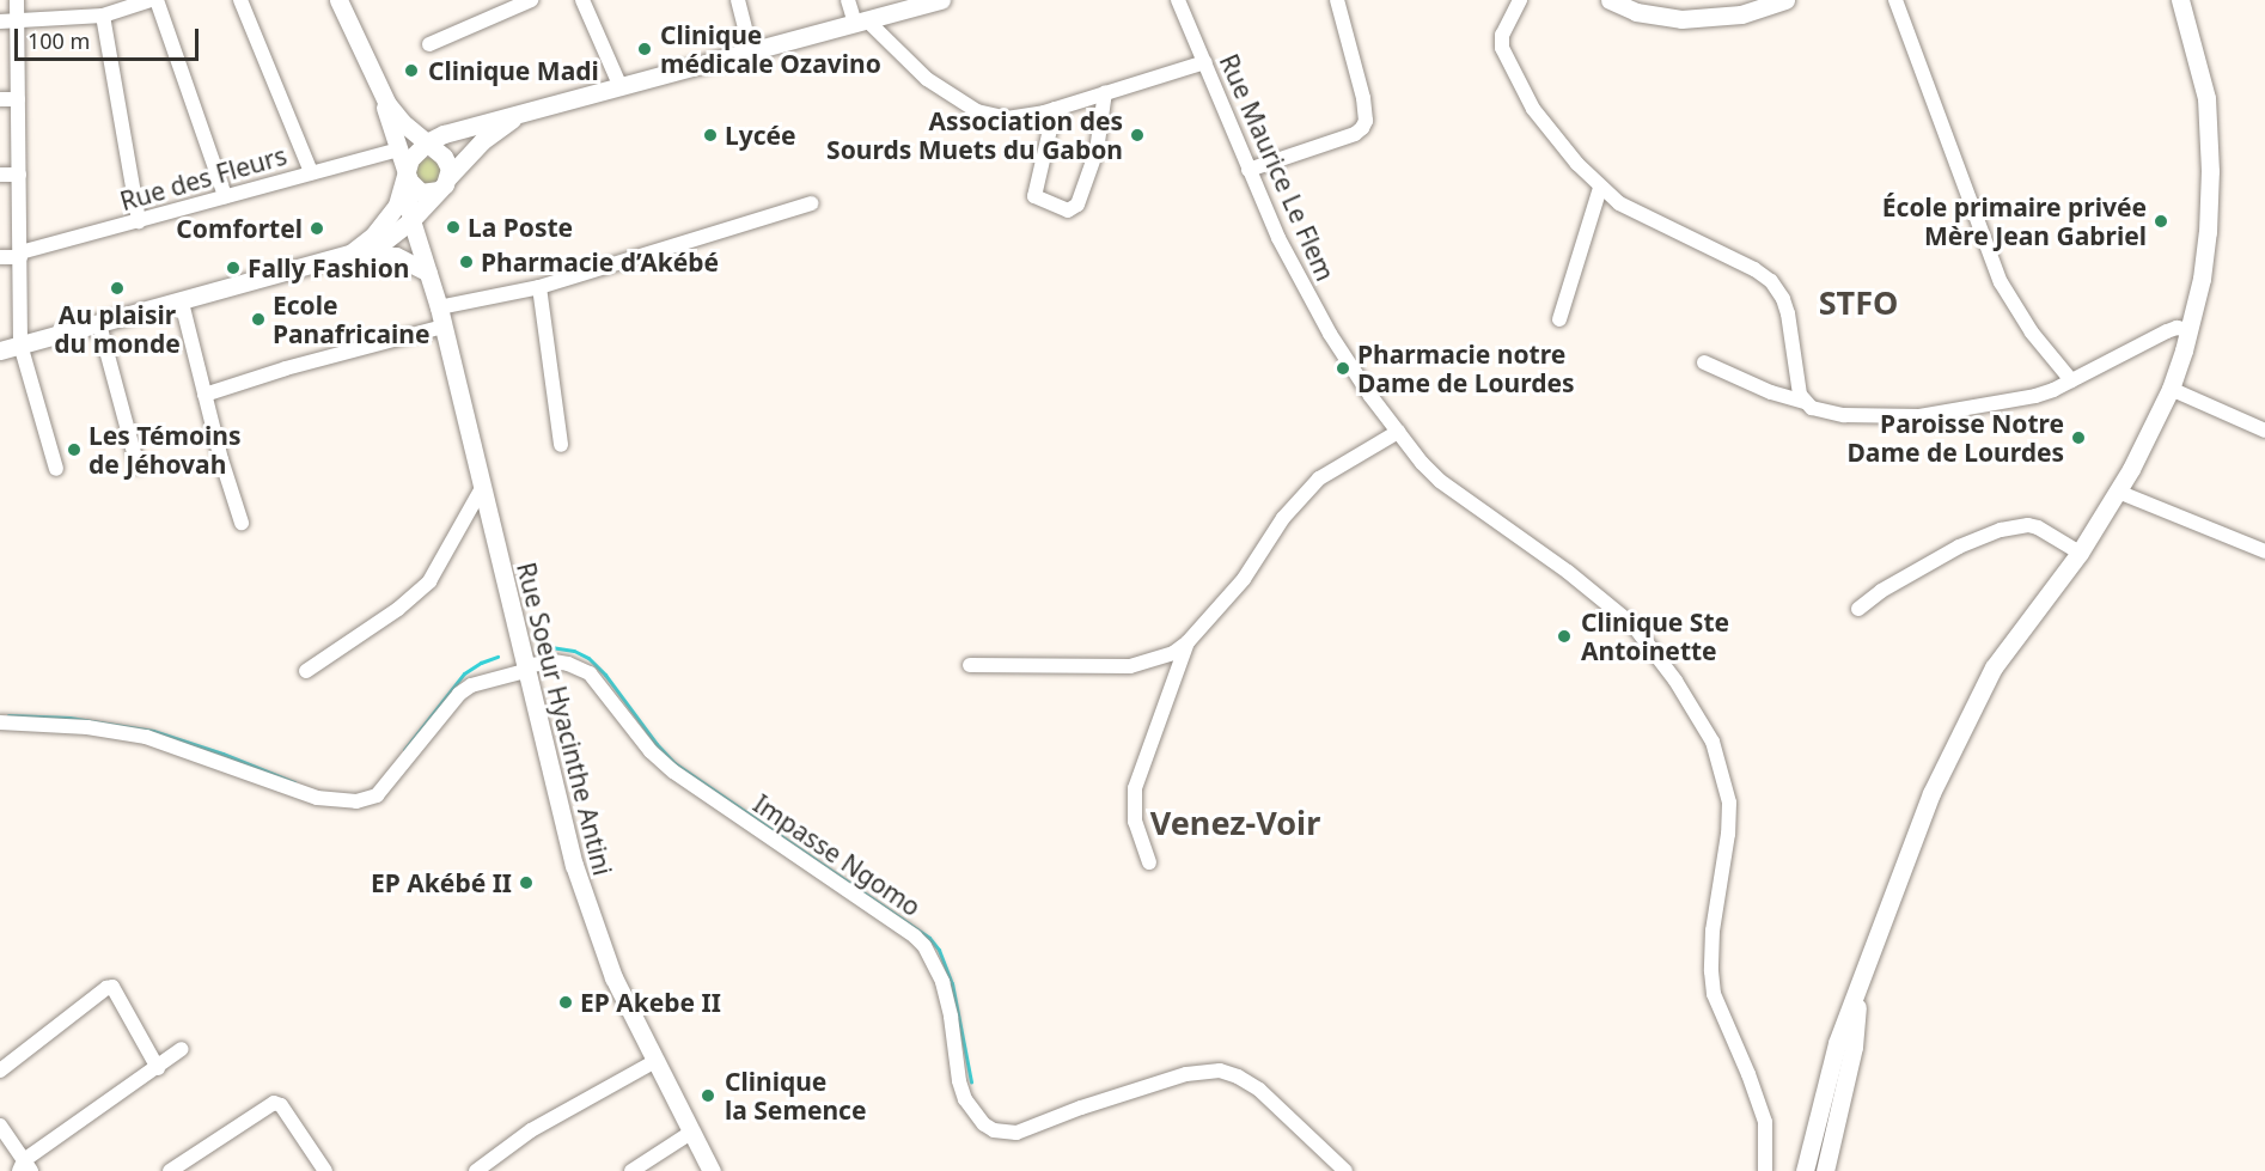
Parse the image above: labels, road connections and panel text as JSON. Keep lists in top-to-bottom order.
{
  "streets": {
    "main road": ["Rue Soeur Hyacinthe Antini"],
    "street": ["Rue Maurice Le Flem", "Rue des Fleurs", "Impasse Ngomo"]
  },
  "crossings": [
    ["Rue Soeur Hyacinthe Antini", "Impasse Ngomo"]
  ],
  "districts": ["STFO", "Venez-Voir"],
  "places": [
    "Clinique médicale Ozavino",
    "Clinique Madi",
    "Lycée",
    "Association des Sourds Muets du Gabon",
    "École primaire privée Mère Jean Gabriel",
    "La Poste",
    "Comfortel",
    "Pharmacie d’Akébé",
    "Fally Fashion",
    "Au plaisir du monde",
    "Ecole Panafricaine",
    "Pharmacie notre Dame de Lourdes",
    "Paroisse Notre Dame de Lourdes",
    "Les Témoins de Jéhovah",
    "Clinique Ste Antoinette",
    "EP Akébé II",
    "EP Akebe II",
    "Clinique la Semence"
  ],
  "scale_bar": "100 m"
}
